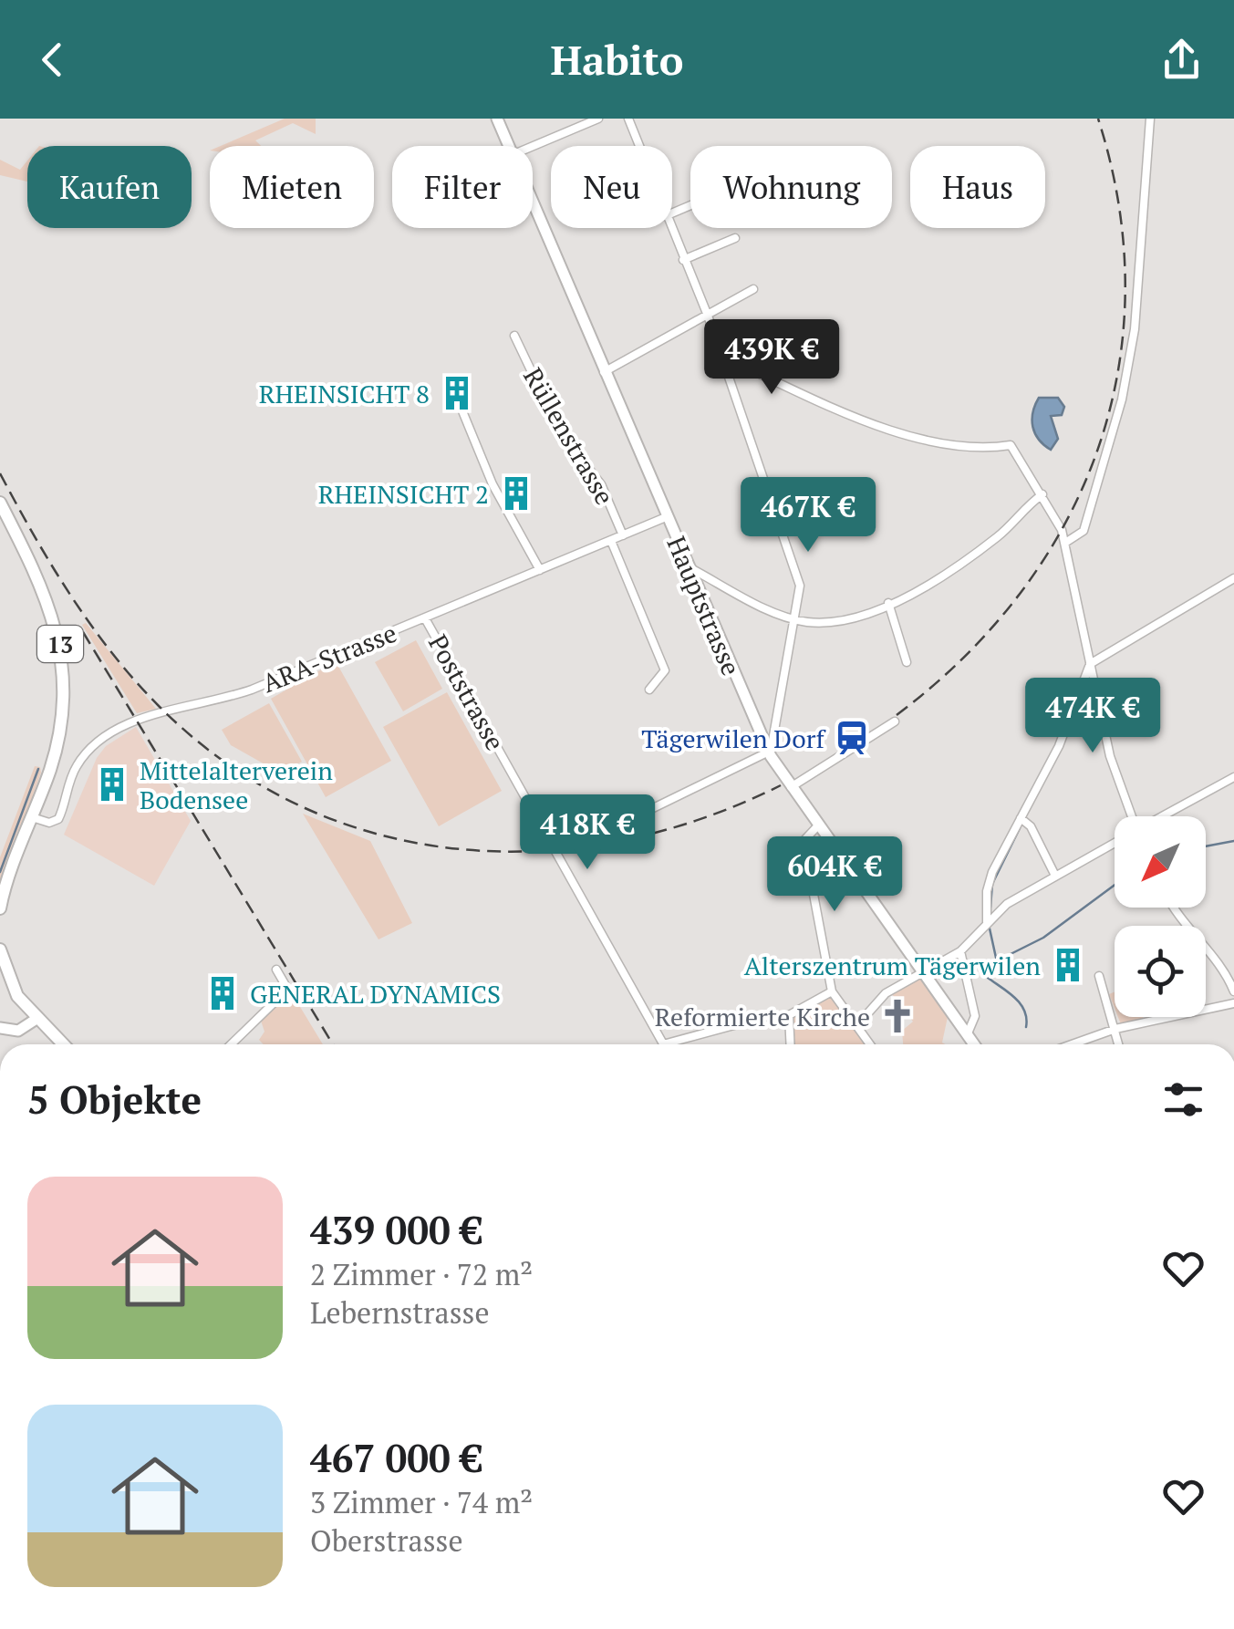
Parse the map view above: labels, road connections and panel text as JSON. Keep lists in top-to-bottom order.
{
  "streets": {
    "main road": ["13"],
    "street": [
      "Rüllenstrasse",
      "Hauptstrasse",
      "ARA-Strasse",
      "Poststrasse"
    ]
  },
  "crossings": [
    ["Rüllenstrasse", "ARA-Strasse"],
    ["Hauptstrasse", "ARA-Strasse"],
    ["13", "ARA-Strasse"],
    ["ARA-Strasse", "Poststrasse"]
  ],
  "places": {
    "building": [
      "RHEINSICHT 8",
      "RHEINSICHT 2",
      "Mittelalterverein Bodensee",
      "Alterszentrum Tägerwilen",
      "GENERAL DYNAMICS"
    ],
    "station": ["Tägerwilen Dorf"],
    "church": ["Reformierte Kirche"]
  },
  "north": "bottom left",
  "page": {
    "header": "Habito",
    "chip": [
      "Kaufen",
      "Mieten",
      "Filter",
      "Neu",
      "Wohnung",
      "Haus"
    ],
    "price": [
      "439K €",
      "467K €",
      "474K €",
      "418K €",
      "604K €"
    ],
    "heading": "5 Objekte",
    "list": [
      {
        "name": "439 000 €",
        "note": "2 Zimmer · 72 m² · Lebernstrasse"
      },
      {
        "name": "467 000 €",
        "note": "3 Zimmer · 74 m² · Oberstrasse"
      }
    ]
  }
}
